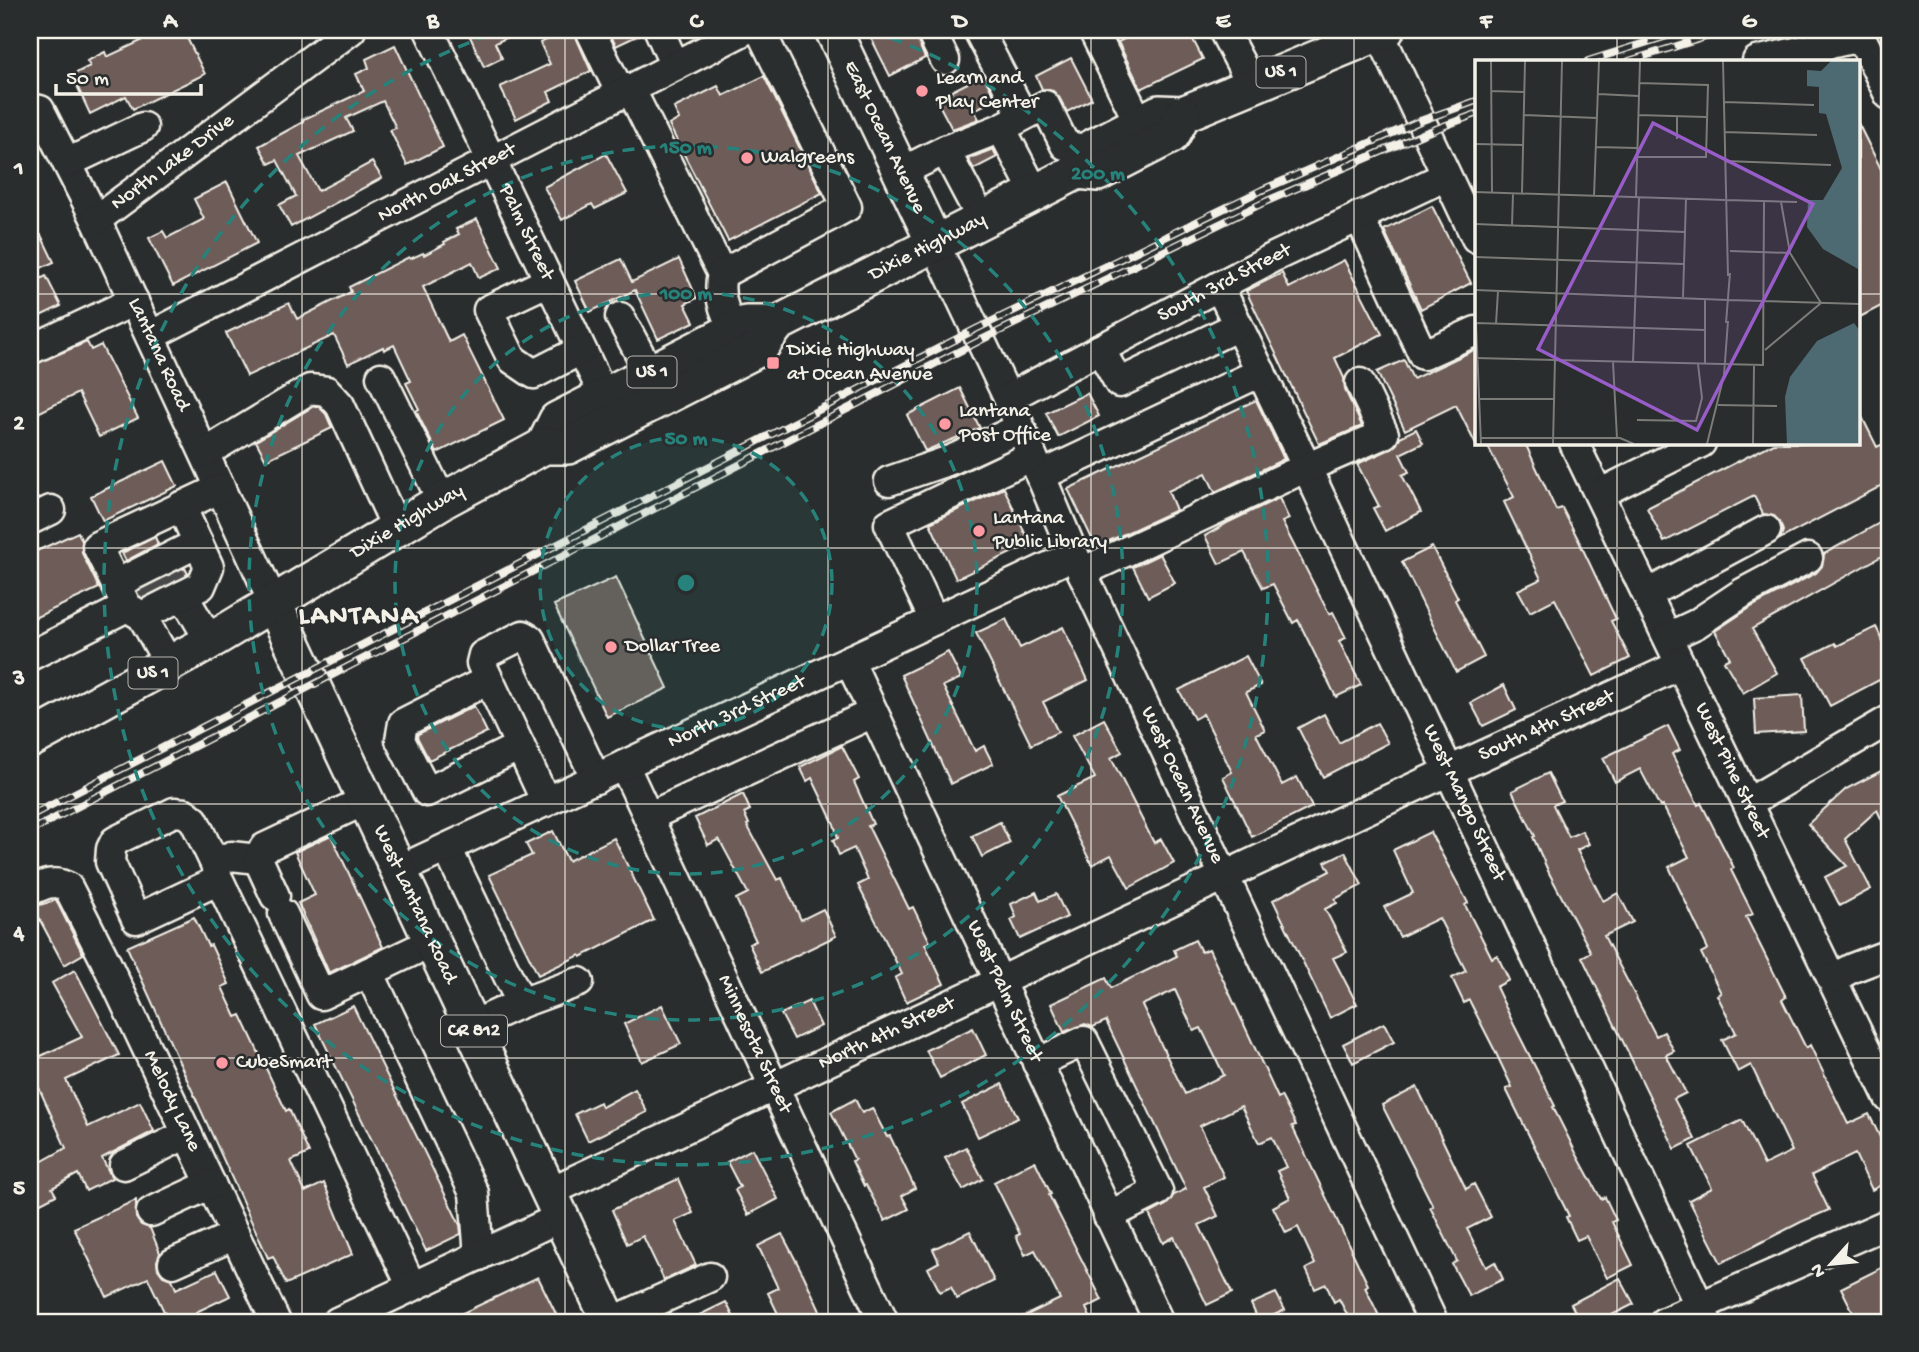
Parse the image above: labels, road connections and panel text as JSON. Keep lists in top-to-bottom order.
{
  "streets": {
    "main road": [
      "US 1",
      "East Ocean Avenue",
      "Dixie Highway",
      "West Lantana Road",
      "CR 812"
    ],
    "street": [
      "North Lake Drive",
      "North Oak Street",
      "Palm Street",
      "South 3rd Street",
      "Lantana Road",
      "North 3rd Street",
      "South 4th Street",
      "West Pine Street",
      "West Ocean Avenue",
      "West Mango Street",
      "West Palm Street",
      "North 4th Street",
      "Minnesota Street",
      "Melody Lane"
    ]
  },
  "crossings": [
    ["US 1", "Dixie Highway"],
    ["US 1", "Lantana Road"],
    ["US 1", "West Lantana Road"],
    ["East Ocean Avenue", "Dixie Highway"],
    ["East Ocean Avenue", "West Ocean Avenue"],
    ["North Lake Drive", "Lantana Road"],
    ["North Oak Street", "Palm Street"],
    ["North Oak Street", "Lantana Road"],
    ["Palm Street", "Dixie Highway"],
    ["Dixie Highway", "Lantana Road"],
    ["Dixie Highway", "West Ocean Avenue"],
    ["Dixie Highway", "West Lantana Road"],
    ["South 3rd Street", "West Ocean Avenue"],
    ["South 3rd Street", "West Mango Street"],
    ["Lantana Road", "West Lantana Road"],
    ["North 3rd Street", "West Ocean Avenue"],
    ["North 3rd Street", "West Mango Street"],
    ["North 3rd Street", "West Lantana Road"],
    ["North 3rd Street", "West Palm Street"],
    ["North 3rd Street", "Minnesota Street"],
    ["South 4th Street", "West Pine Street"],
    ["South 4th Street", "West Ocean Avenue"],
    ["South 4th Street", "West Mango Street"],
    ["South 4th Street", "North 4th Street"],
    ["West Ocean Avenue", "North 4th Street"],
    ["West Lantana Road", "North 4th Street"],
    ["West Palm Street", "North 4th Street"],
    ["North 4th Street", "Minnesota Street"]
  ],
  "districts": ["LANTANA"],
  "places": {
    "other": [
      "Learn and Play Center",
      "Walgreens",
      "Lantana Post Office",
      "Lantana Public Library",
      "Dollar Tree",
      "CubeSmart"
    ],
    "transit": ["Dixie Highway at Ocean Avenue"]
  },
  "scale_bar": "50 m",
  "north": "bottom left",
  "grid": {
    "columns": [
      "A",
      "B",
      "C",
      "D",
      "E",
      "F",
      "G"
    ],
    "rows": [
      "1",
      "2",
      "3",
      "4",
      "5"
    ]
  },
  "rings": [
    "150 m",
    "200 m",
    "100 m",
    "50 m"
  ]
}
